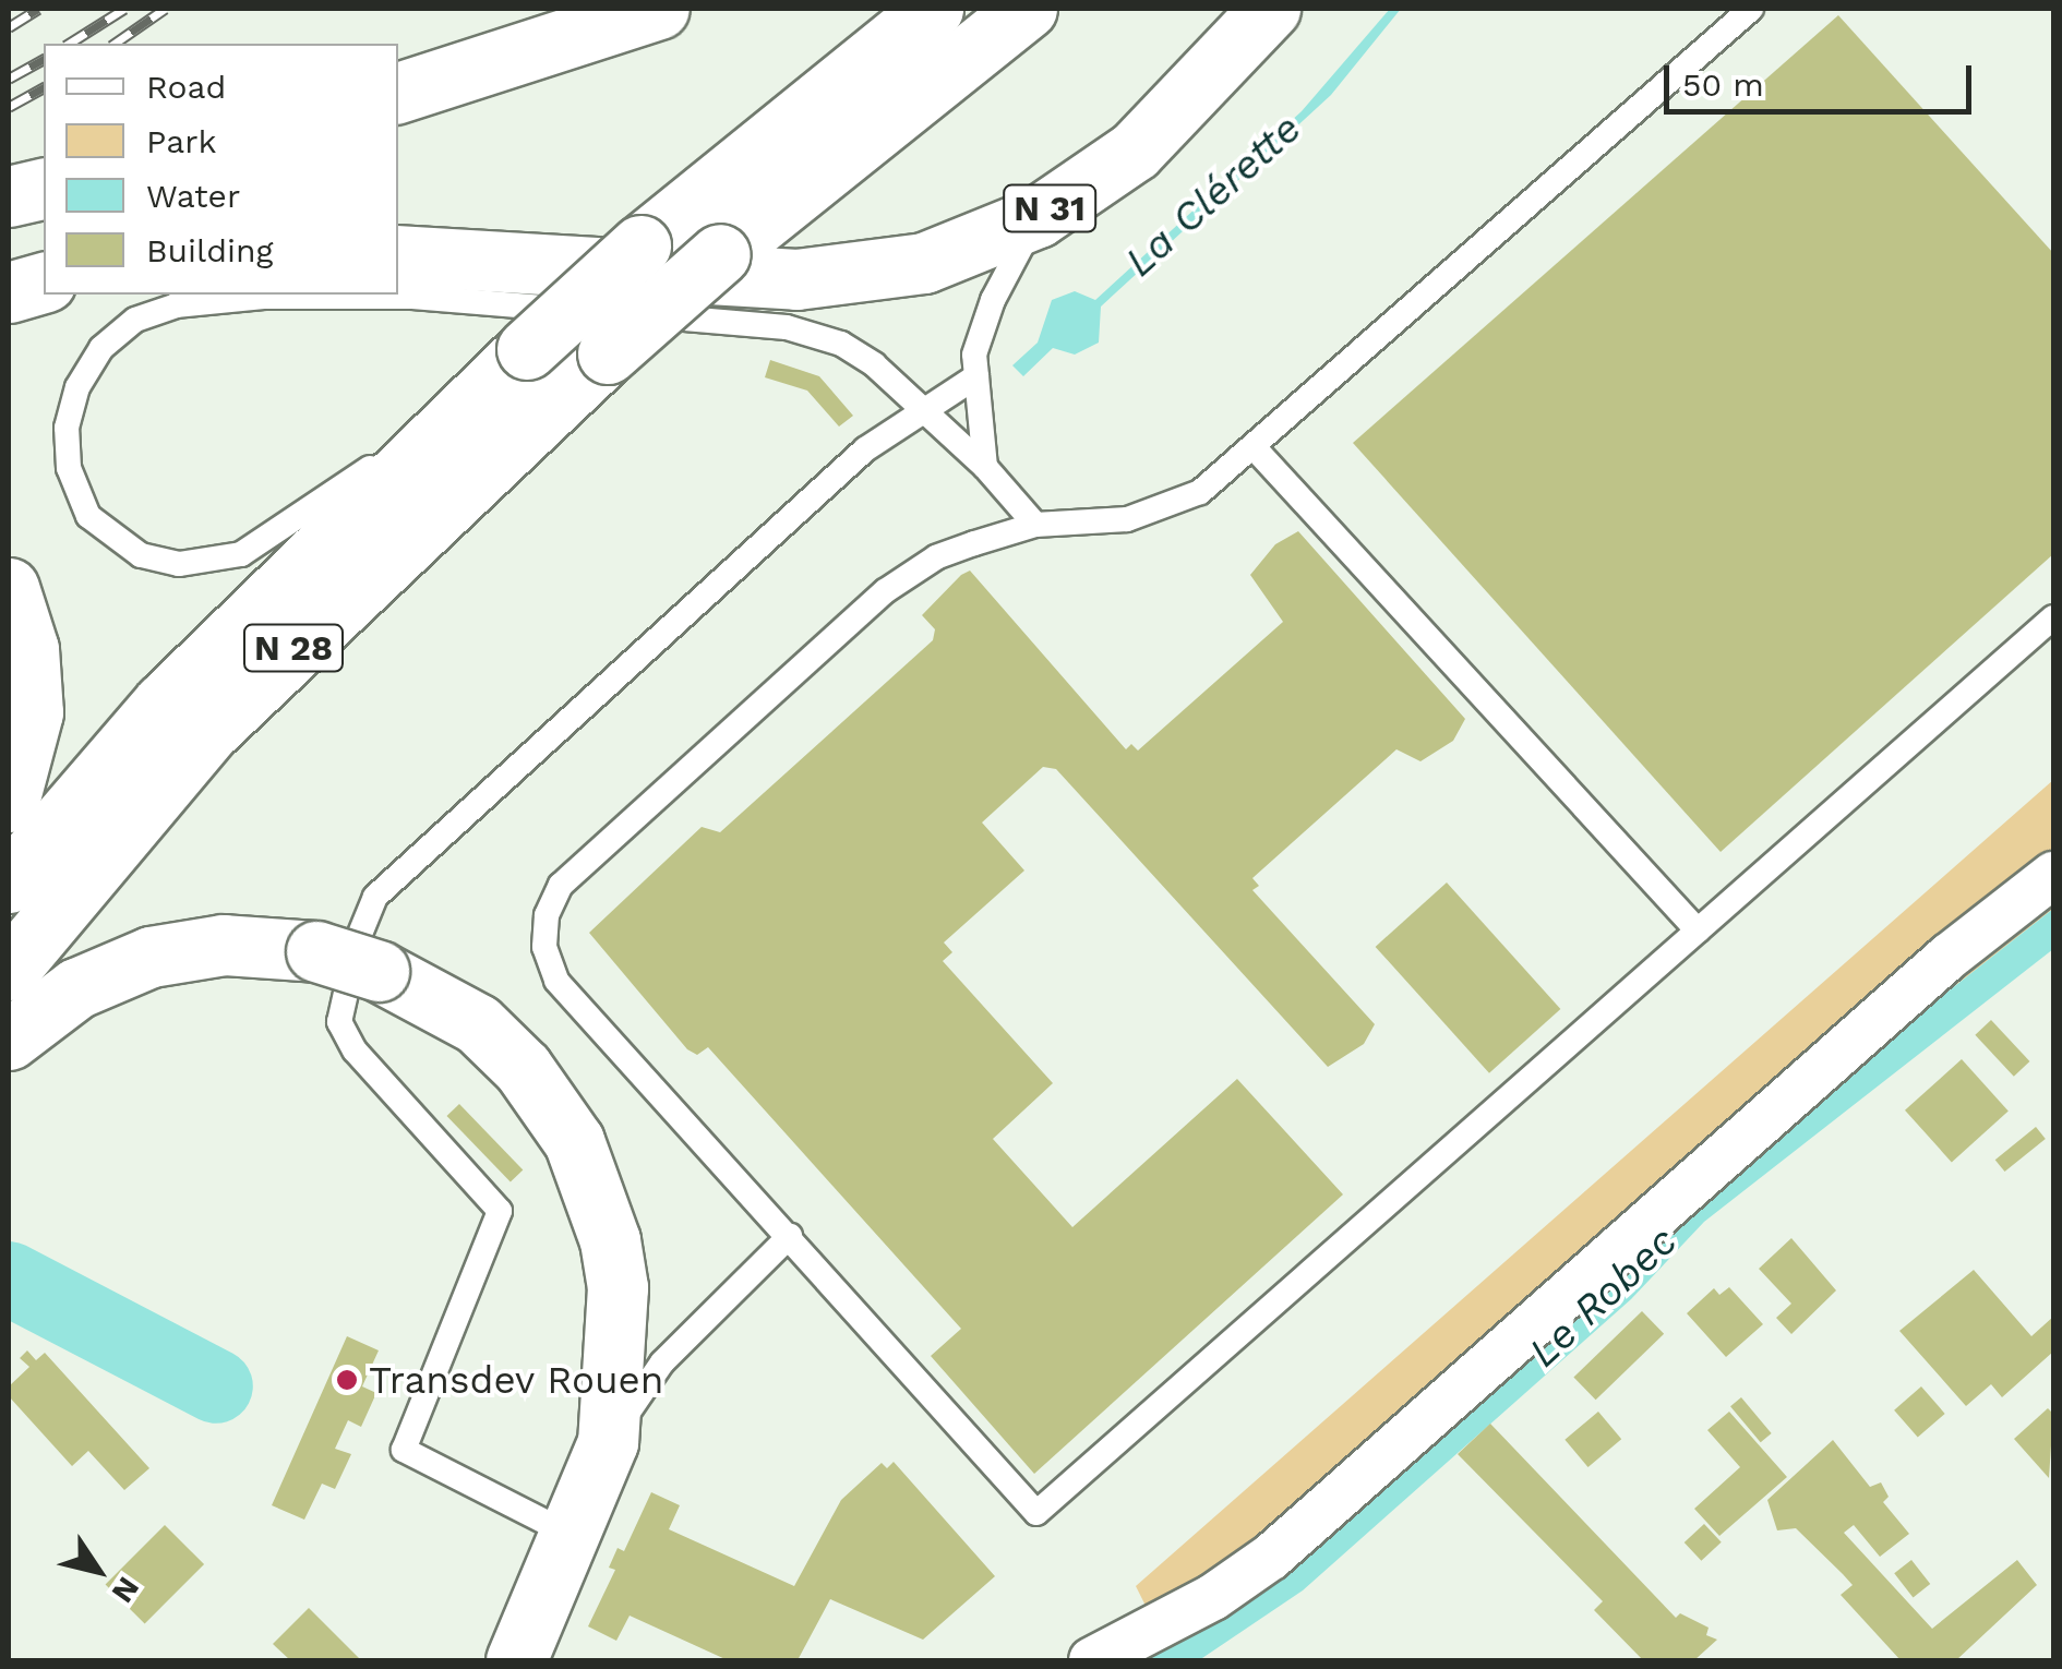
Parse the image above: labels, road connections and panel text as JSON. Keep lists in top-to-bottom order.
{
  "streets": {
    "main road": ["N 31", "N 28"]
  },
  "water": ["La Clérette", "Le Robec"],
  "places": ["Transdev Rouen"],
  "legend": [
    "Road",
    "Park",
    "Water",
    "Building"
  ],
  "scale_bar": "50 m",
  "north": "bottom right"
}
